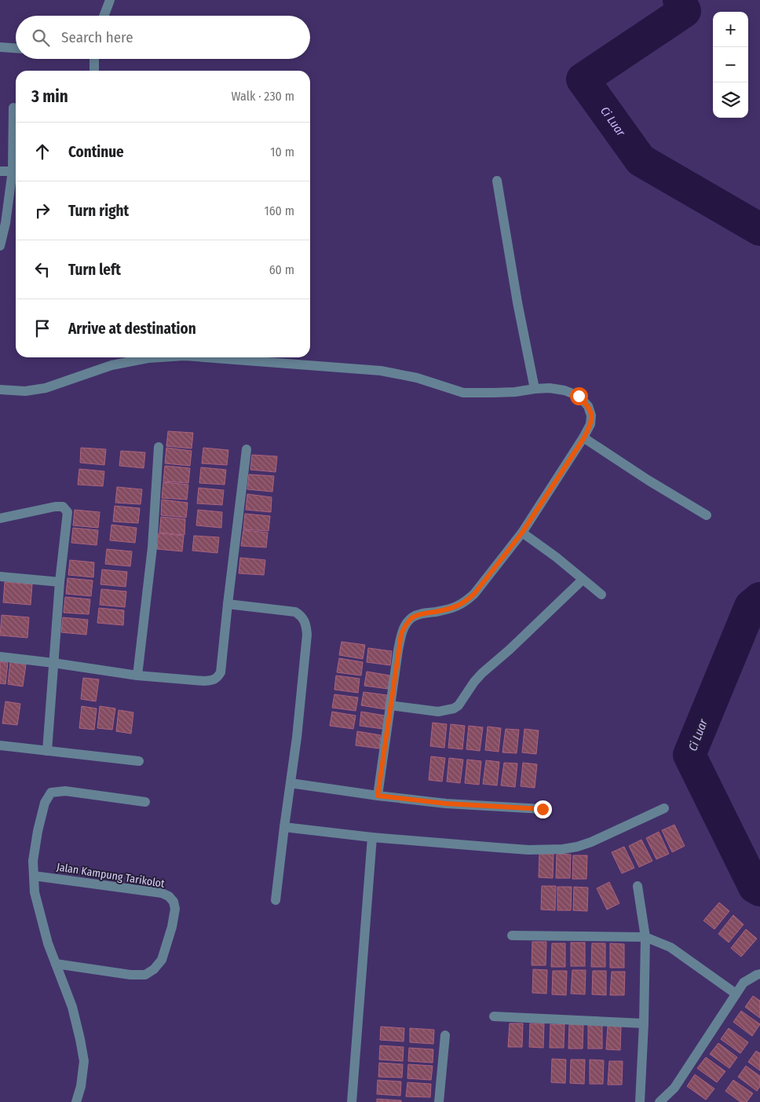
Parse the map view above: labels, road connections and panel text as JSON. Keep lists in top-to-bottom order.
{
  "streets": {
    "street": ["Jalan Kampung Tarikolot"]
  },
  "water": ["Ci Luar"],
  "page": {
    "map_buttons": ["+", "−"],
    "search": "Search here",
    "heading": ["3 min", "Walk · 230 m"],
    "list": [
      ["Continue", "10 m"],
      ["Turn right", "160 m"],
      ["Turn left", "60 m"],
      "Arrive at destination"
    ]
  }
}
